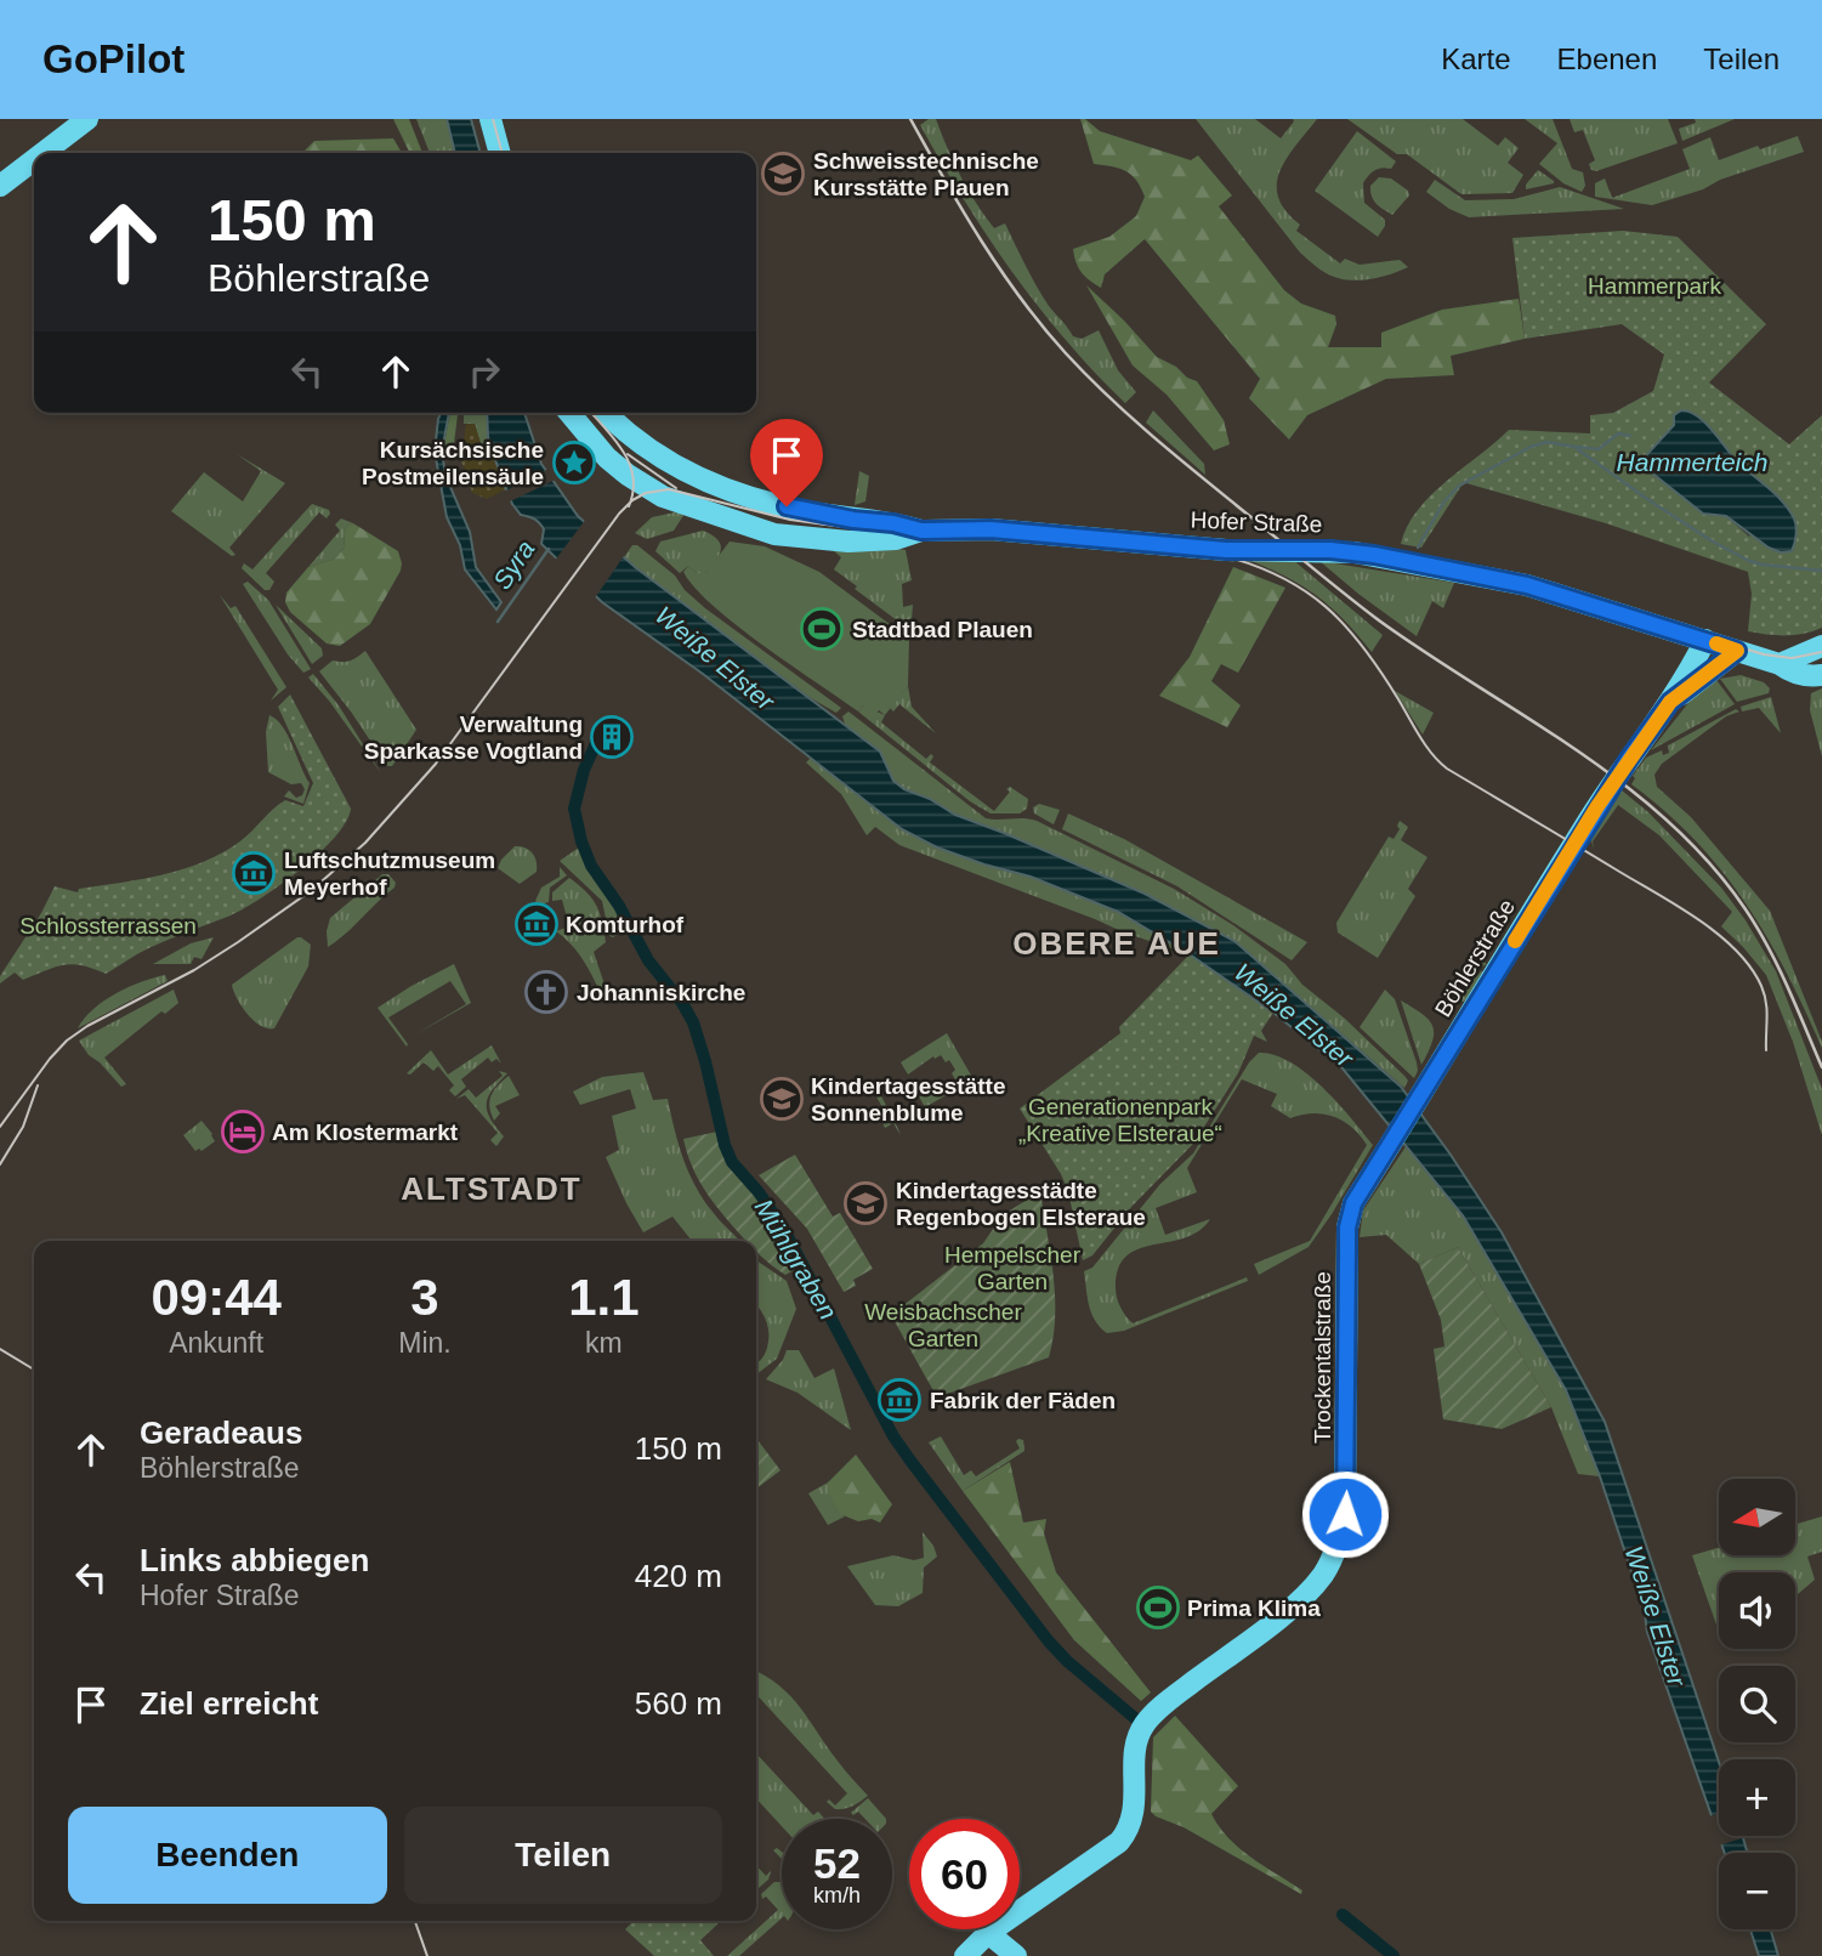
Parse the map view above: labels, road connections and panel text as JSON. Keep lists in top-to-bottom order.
{
  "streets": {
    "main road": ["Hofer Straße", "Böhlerstraße", "Trockentalstraße"]
  },
  "crossings": [
    ["Hofer Straße", "Böhlerstraße"],
    ["Böhlerstraße", "Trockentalstraße"]
  ],
  "districts": ["OBERE AUE", "ALTSTADT"],
  "water": [
    "Hammerteich",
    "Syra",
    "Weiße Elster",
    "Mühlgraben"
  ],
  "parks": [
    "Hammerpark",
    "Schlossterrassen",
    "Generationenpark „Kreative Elsteraue“",
    "Hempelscher Garten",
    "Weisbachscher Garten"
  ],
  "places": {
    "school or university": ["Schweisstechnische Kursstätte Plauen", "Kindertagesstätte Sonnenblume", "Kindertagesstädte Regenbogen Elsteraue"],
    "place": ["Kursächsische Postmeilensäule"],
    "sports": ["Stadtbad Plauen", "Prima Klima"],
    "building": ["Verwaltung Sparkasse Vogtland"],
    "museum": ["Luftschutzmuseum Meyerhof", "Komturhof", "Fabrik der Fäden"],
    "church": ["Johanniskirche"],
    "hotel": ["Am Klostermarkt"]
  },
  "north": "left",
  "page": {
    "header": "GoPilot",
    "nav": ["Karte", "Ebenen", "Teilen"],
    "turn": ["150 m", "Böhlerstraße"],
    "eta": [
      "09:44",
      "Ankunft",
      "3",
      "Min.",
      "1.1",
      "km"
    ],
    "list": [
      {
        "name": "Geradeaus",
        "note": "Böhlerstraße",
        "value": "150 m"
      },
      {
        "name": "Links abbiegen",
        "note": "Hofer Straße",
        "value": "420 m"
      },
      {
        "name": "Ziel erreicht",
        "value": "560 m"
      }
    ],
    "map_buttons": ["+", "−"],
    "buttons": ["Beenden", "Teilen"],
    "speed": "52 km/h",
    "limit": "60"
  }
}
